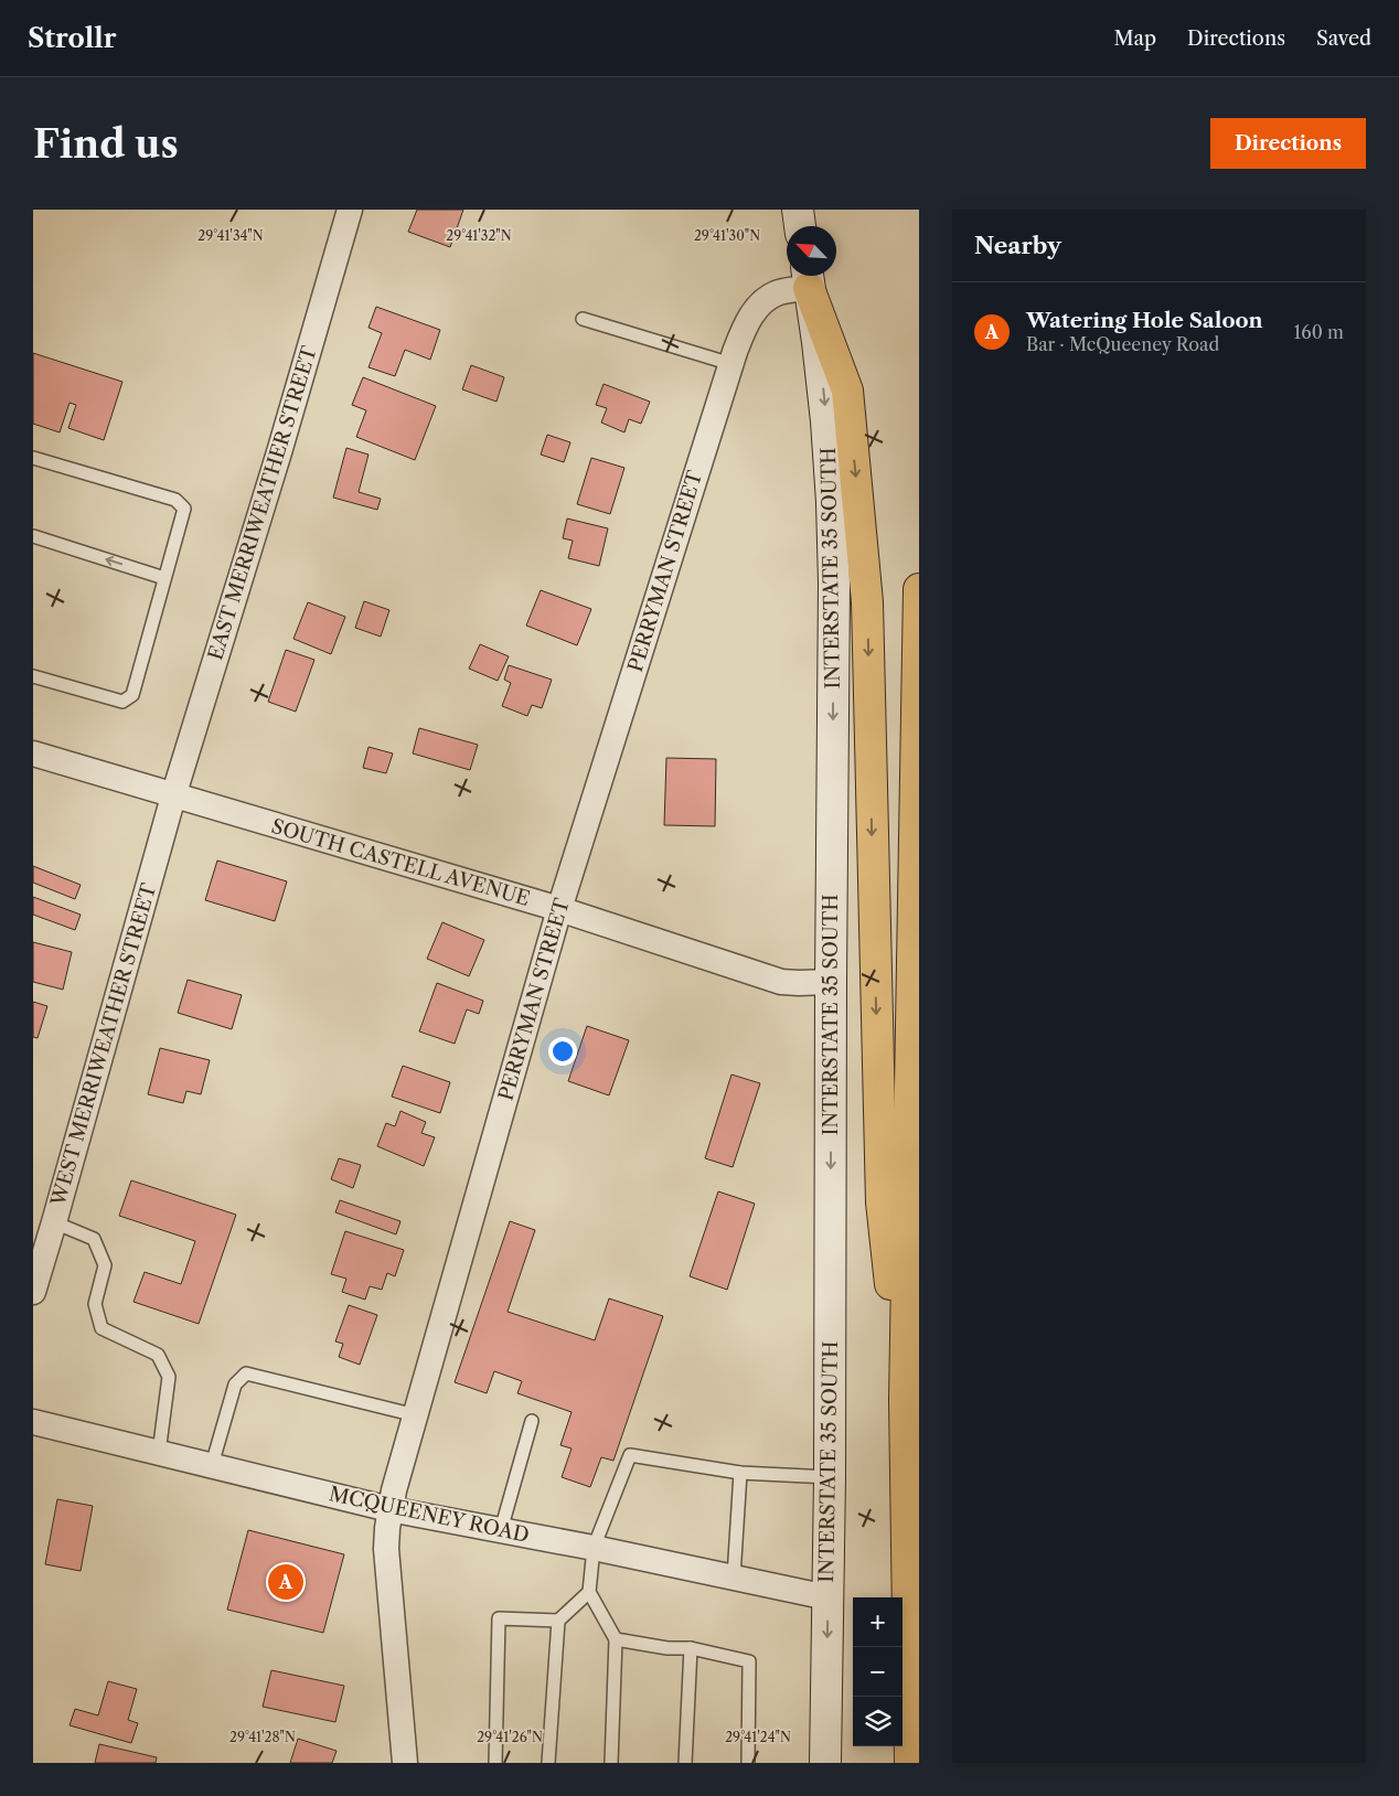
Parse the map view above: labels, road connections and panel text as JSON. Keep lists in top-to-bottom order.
{
  "streets": {
    "main road": ["INTERSTATE 35 SOUTH"],
    "street": [
      "EAST MERRIWEATHER STREET",
      "PERRYMAN STREET",
      "SOUTH CASTELL AVENUE",
      "WEST MERRIWEATHER STREET",
      "MCQUEENEY ROAD"
    ]
  },
  "crossings": [
    ["EAST MERRIWEATHER STREET", "SOUTH CASTELL AVENUE"],
    ["EAST MERRIWEATHER STREET", "WEST MERRIWEATHER STREET"],
    ["INTERSTATE 35 SOUTH", "PERRYMAN STREET"],
    ["INTERSTATE 35 SOUTH", "SOUTH CASTELL AVENUE"],
    ["INTERSTATE 35 SOUTH", "MCQUEENEY ROAD"],
    ["PERRYMAN STREET", "SOUTH CASTELL AVENUE"],
    ["PERRYMAN STREET", "MCQUEENEY ROAD"],
    ["SOUTH CASTELL AVENUE", "WEST MERRIWEATHER STREET"]
  ],
  "one_way": ["INTERSTATE 35 SOUTH"],
  "north": "top left",
  "page": {
    "header": "Strollr",
    "nav": ["Map", "Directions", "Saved"],
    "buttons": "Directions",
    "title": "Find us",
    "heading": "Nearby",
    "list": [
      {
        "mark": "A",
        "name": "Watering Hole Saloon",
        "note": "Bar · McQueeney Road",
        "value": "160 m"
      }
    ],
    "pins": "A",
    "map_buttons": ["+", "−"]
  },
  "coordinates": [
    "29°41'34\"N",
    "29°41'32\"N",
    "29°41'30\"N",
    "29°41'28\"N",
    "29°41'26\"N",
    "29°41'24\"N"
  ]
}
